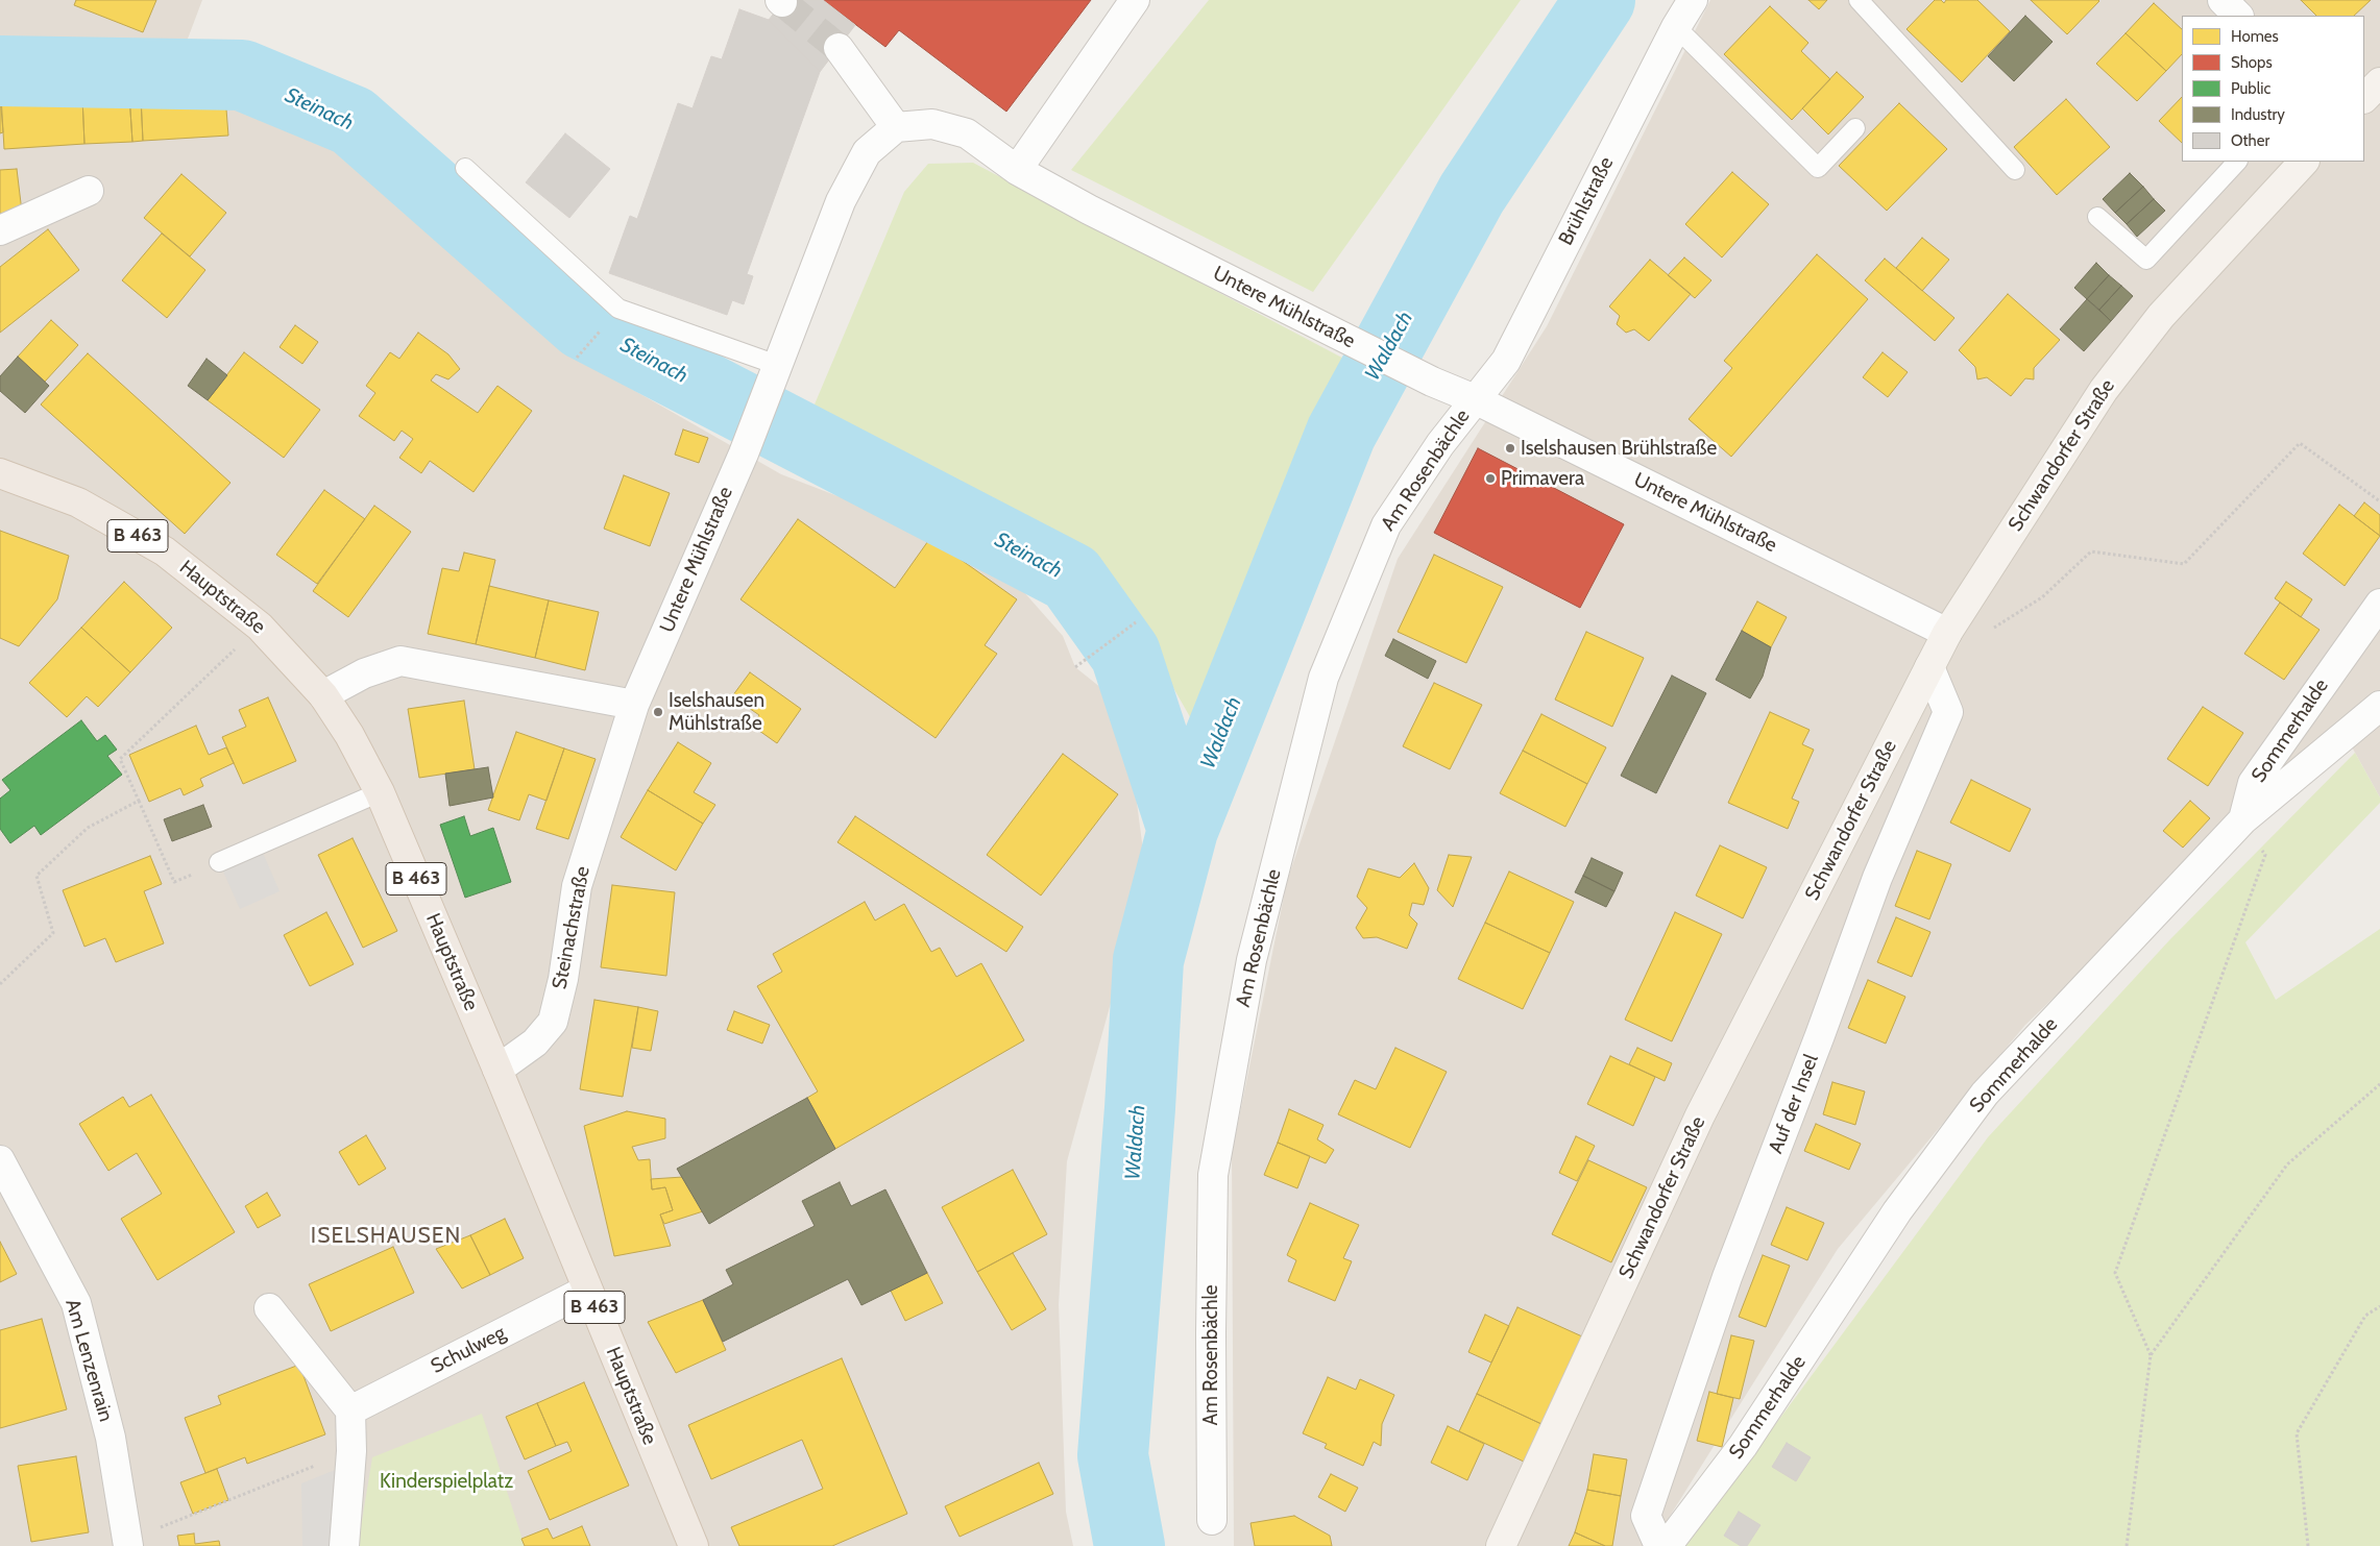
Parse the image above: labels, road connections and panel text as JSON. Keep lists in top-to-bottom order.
{
  "streets": {
    "main road": ["Schwandorfer Straße", "B 463", "Hauptstraße"],
    "street": [
      "Brühlstraße",
      "Untere Mühlstraße",
      "Am Rosenbächle",
      "Sommerhalde",
      "Steinachstraße",
      "Auf der Insel",
      "Schulweg",
      "Am Lenzenrain"
    ]
  },
  "crossings": [
    ["Brühlstraße", "Untere Mühlstraße"],
    ["Brühlstraße", "Am Rosenbächle"],
    ["Untere Mühlstraße", "Schwandorfer Straße"],
    ["Untere Mühlstraße", "Am Rosenbächle"],
    ["Untere Mühlstraße", "Steinachstraße"],
    ["Schwandorfer Straße", "Auf der Insel"],
    ["Hauptstraße", "Steinachstraße"],
    ["Hauptstraße", "Schulweg"]
  ],
  "districts": ["ISELSHAUSEN"],
  "water": ["Steinach", "Waldach"],
  "parks": ["Kinderspielplatz"],
  "places": ["Iselshausen Brühlstraße", "Primavera", "Iselshausen Mühlstraße"],
  "legend": [
    "Homes",
    "Shops",
    "Public",
    "Industry",
    "Other"
  ]
}
